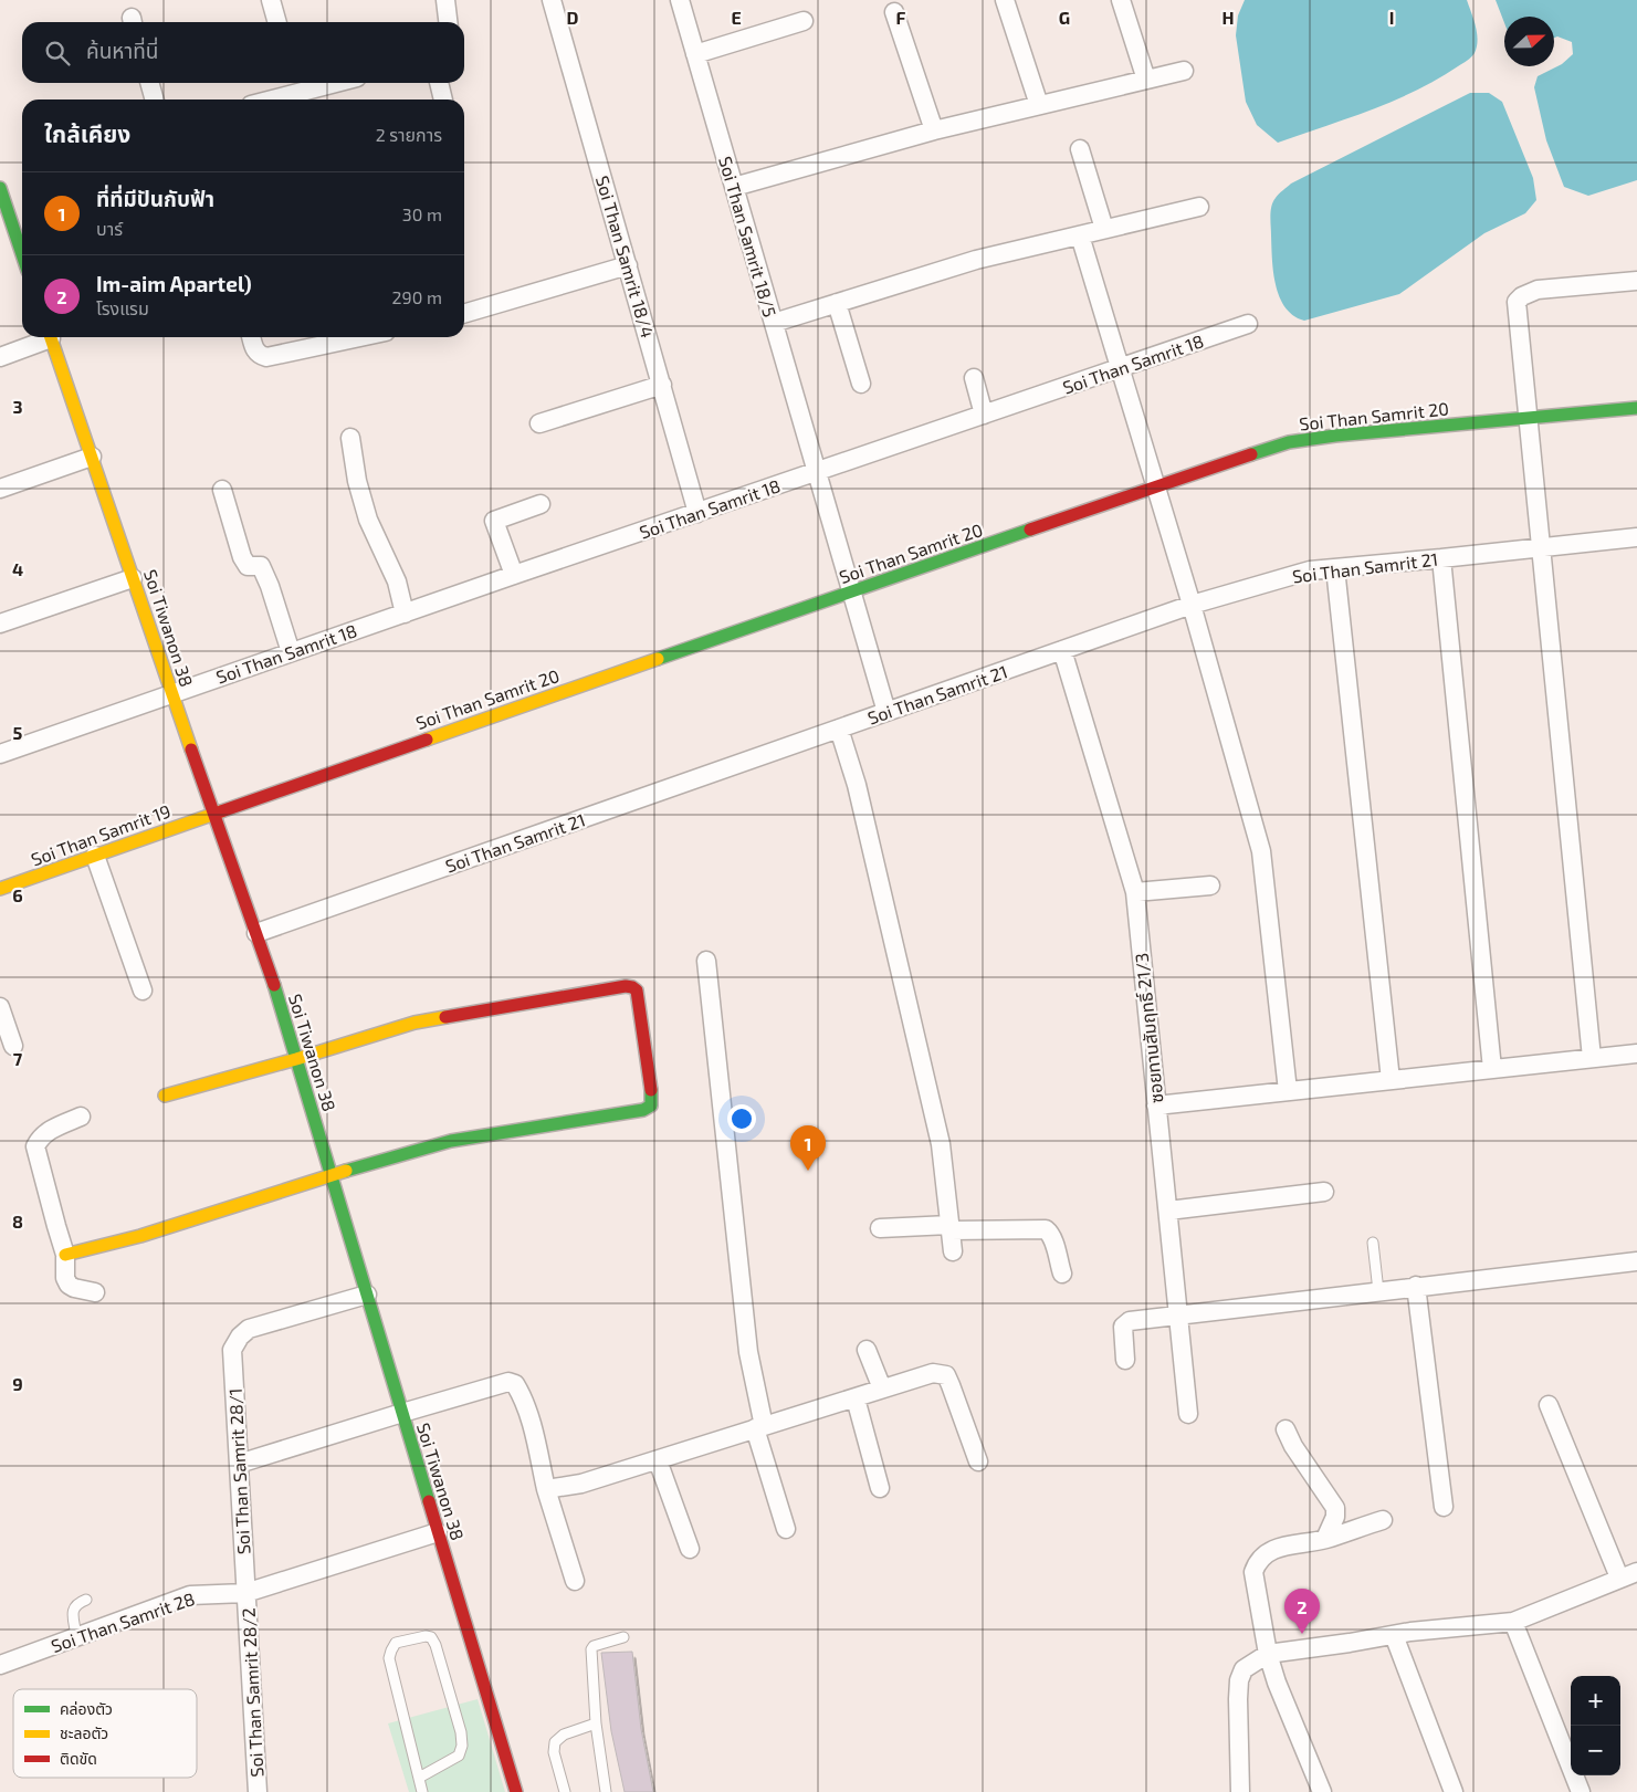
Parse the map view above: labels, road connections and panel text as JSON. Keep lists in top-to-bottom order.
{
  "streets": {
    "street": [
      "Soi Than Samrit 18/5",
      "Soi Than Samrit 18/4",
      "Soi Than Samrit 18",
      "Soi Than Samrit 20",
      "Soi Than Samrit 21",
      "Soi Tiwanon 38",
      "Soi Than Samrit 19",
      "ซอยทานสัมฤทธิ์ 21/3",
      "Soi Than Samrit 28/1",
      "Soi Than Samrit 28",
      "Soi Than Samrit 28/2"
    ]
  },
  "crossings": [
    ["Soi Than Samrit 18/5", "Soi Than Samrit 18"],
    ["Soi Than Samrit 18/5", "Soi Than Samrit 20"],
    ["Soi Than Samrit 18/5", "Soi Than Samrit 21"],
    ["Soi Than Samrit 18/4", "Soi Than Samrit 18"],
    ["Soi Than Samrit 18", "Soi Tiwanon 38"],
    ["Soi Than Samrit 20", "Soi Tiwanon 38"],
    ["Soi Than Samrit 20", "Soi Than Samrit 19"],
    ["Soi Than Samrit 21", "Soi Tiwanon 38"],
    ["Soi Than Samrit 21", "ซอยทานสัมฤทธิ์ 21/3"],
    ["Soi Tiwanon 38", "Soi Than Samrit 19"],
    ["Soi Tiwanon 38", "Soi Than Samrit 28/1"],
    ["Soi Tiwanon 38", "Soi Than Samrit 28"],
    ["Soi Than Samrit 28/1", "Soi Than Samrit 28"],
    ["Soi Than Samrit 28/1", "Soi Than Samrit 28/2"],
    ["Soi Than Samrit 28", "Soi Than Samrit 28/2"]
  ],
  "legend": ["คล่องตัว", "ชะลอตัว", "ติดขัด"],
  "north": "right",
  "page": {
    "search": "ค้นหาที่นี่",
    "heading": ["ใกล้เคียง", "2 รายการ"],
    "list": [
      {
        "mark": "1",
        "name": "ที่ที่มีปันกับฟ้า",
        "note": "บาร์",
        "value": "30 m"
      },
      {
        "mark": "2",
        "name": "Im-aim Apartel)",
        "note": "โรงแรม",
        "value": "290 m"
      }
    ],
    "pins": ["1", "2"],
    "map_buttons": ["+", "−"]
  },
  "grid": {
    "columns": [
      "D",
      "E",
      "F",
      "G",
      "H",
      "I"
    ],
    "rows": [
      "3",
      "4",
      "5",
      "6",
      "7",
      "8",
      "9"
    ]
  }
}
